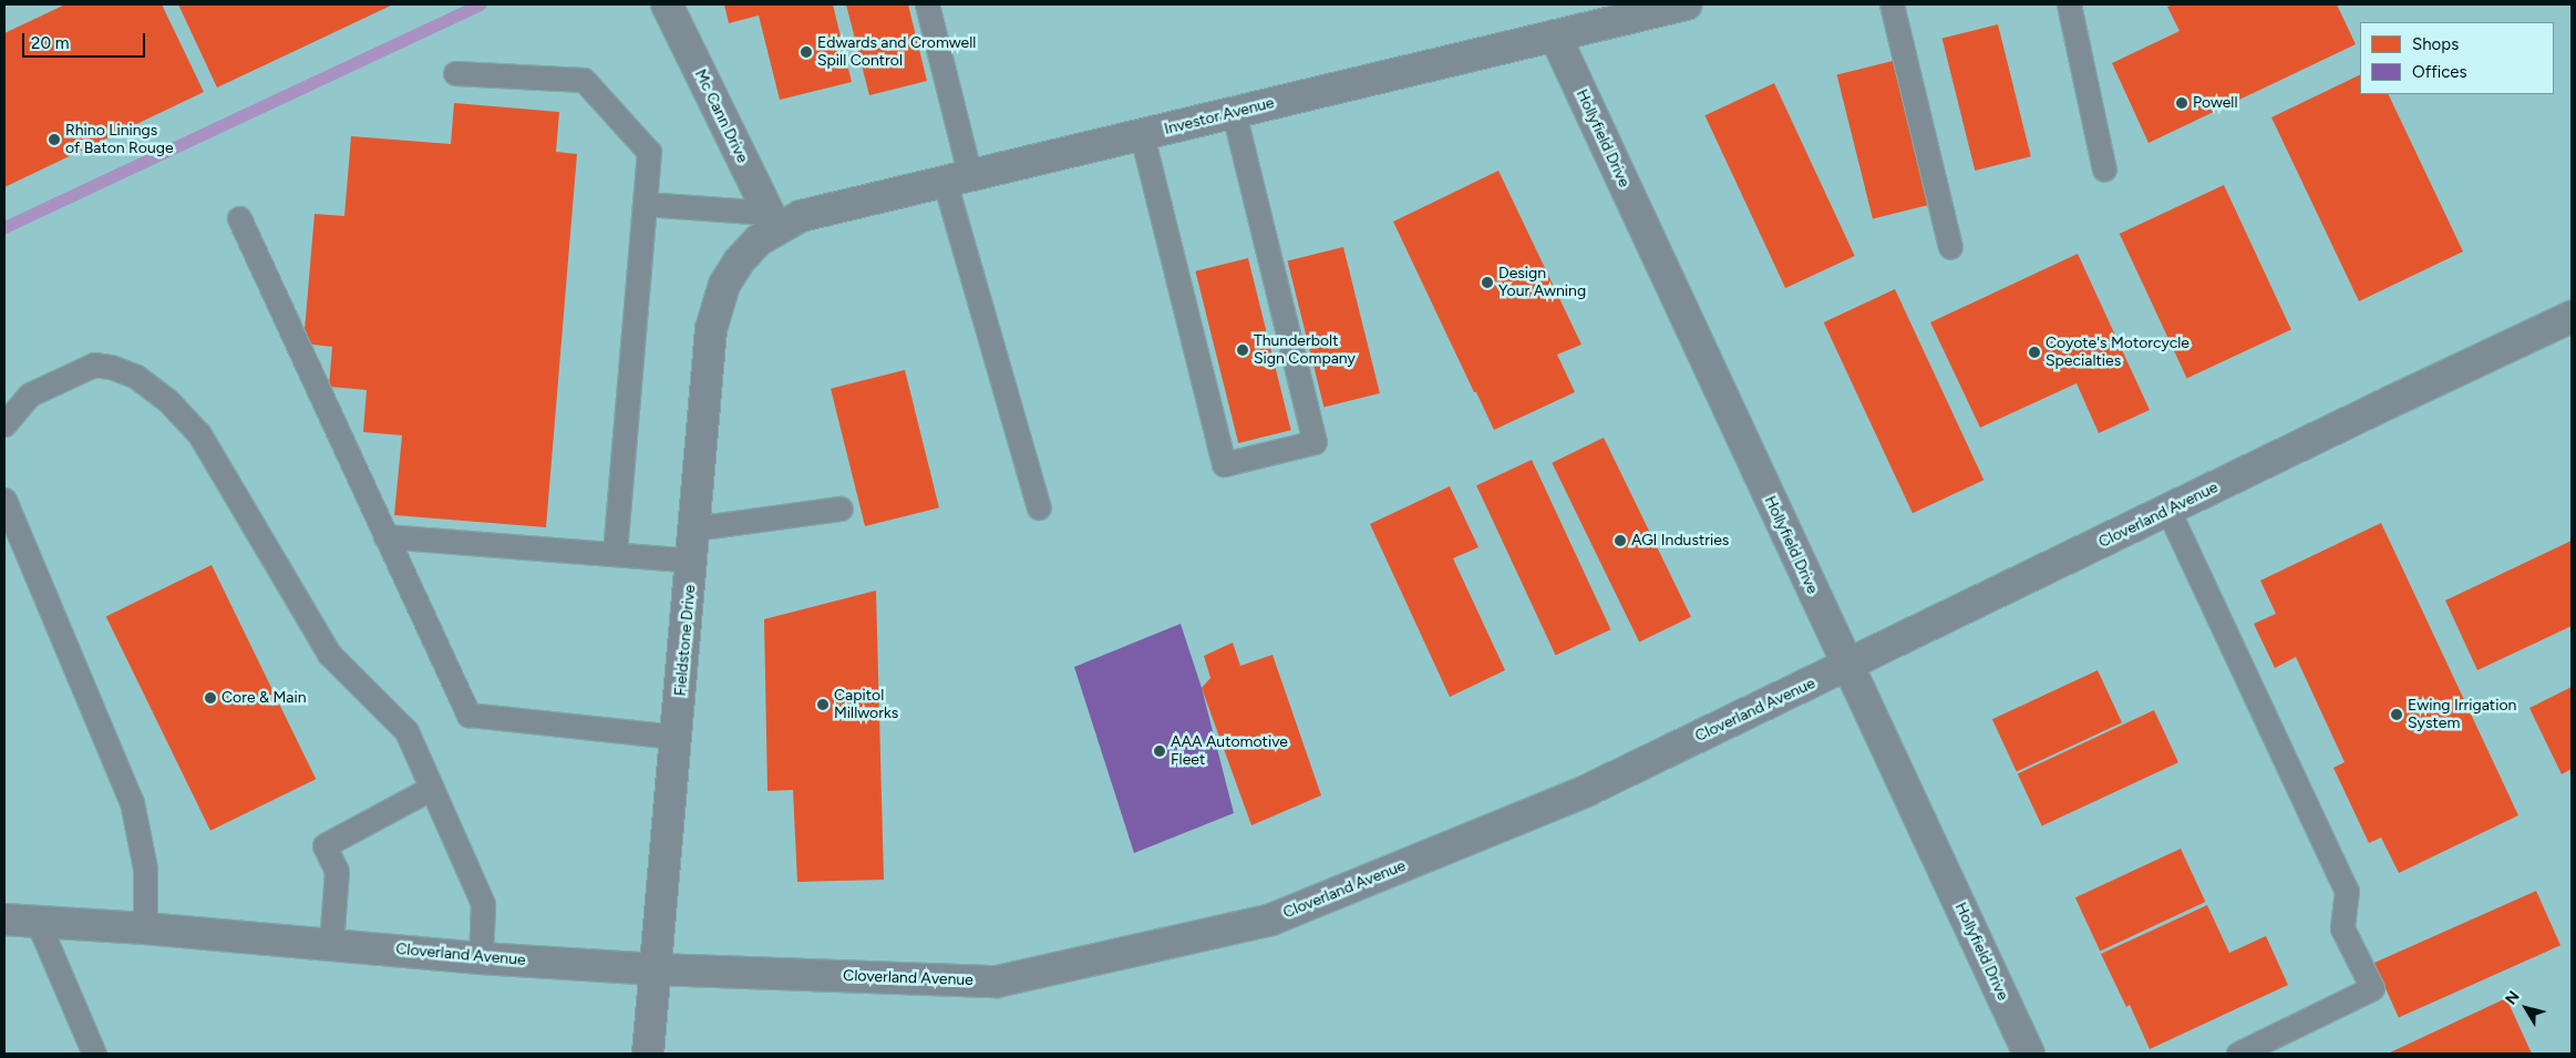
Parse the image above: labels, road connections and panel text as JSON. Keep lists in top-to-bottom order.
{
  "streets": {
    "street": [
      "Mc Cann Drive",
      "Investor Avenue",
      "Hollyfield Drive",
      "Cloverland Avenue",
      "Fieldstone Drive"
    ]
  },
  "crossings": [
    ["Mc Cann Drive", "Investor Avenue"],
    ["Mc Cann Drive", "Fieldstone Drive"],
    ["Investor Avenue", "Hollyfield Drive"],
    ["Investor Avenue", "Fieldstone Drive"],
    ["Hollyfield Drive", "Cloverland Avenue"],
    ["Cloverland Avenue", "Fieldstone Drive"]
  ],
  "places": [
    "Edwards and Cromwell Spill Control",
    "Powell",
    "Rhino Linings of Baton Rouge",
    "Design Your Awning",
    "Thunderbolt Sign Company",
    "Coyote's Motorcycle Specialties",
    "AGI Industries",
    "Core & Main",
    "Capitol Millworks",
    "Ewing Irrigation System",
    "AAA Automotive Fleet"
  ],
  "legend": ["Shops", "Offices"],
  "scale_bar": "20 m",
  "north": "top left"
}
